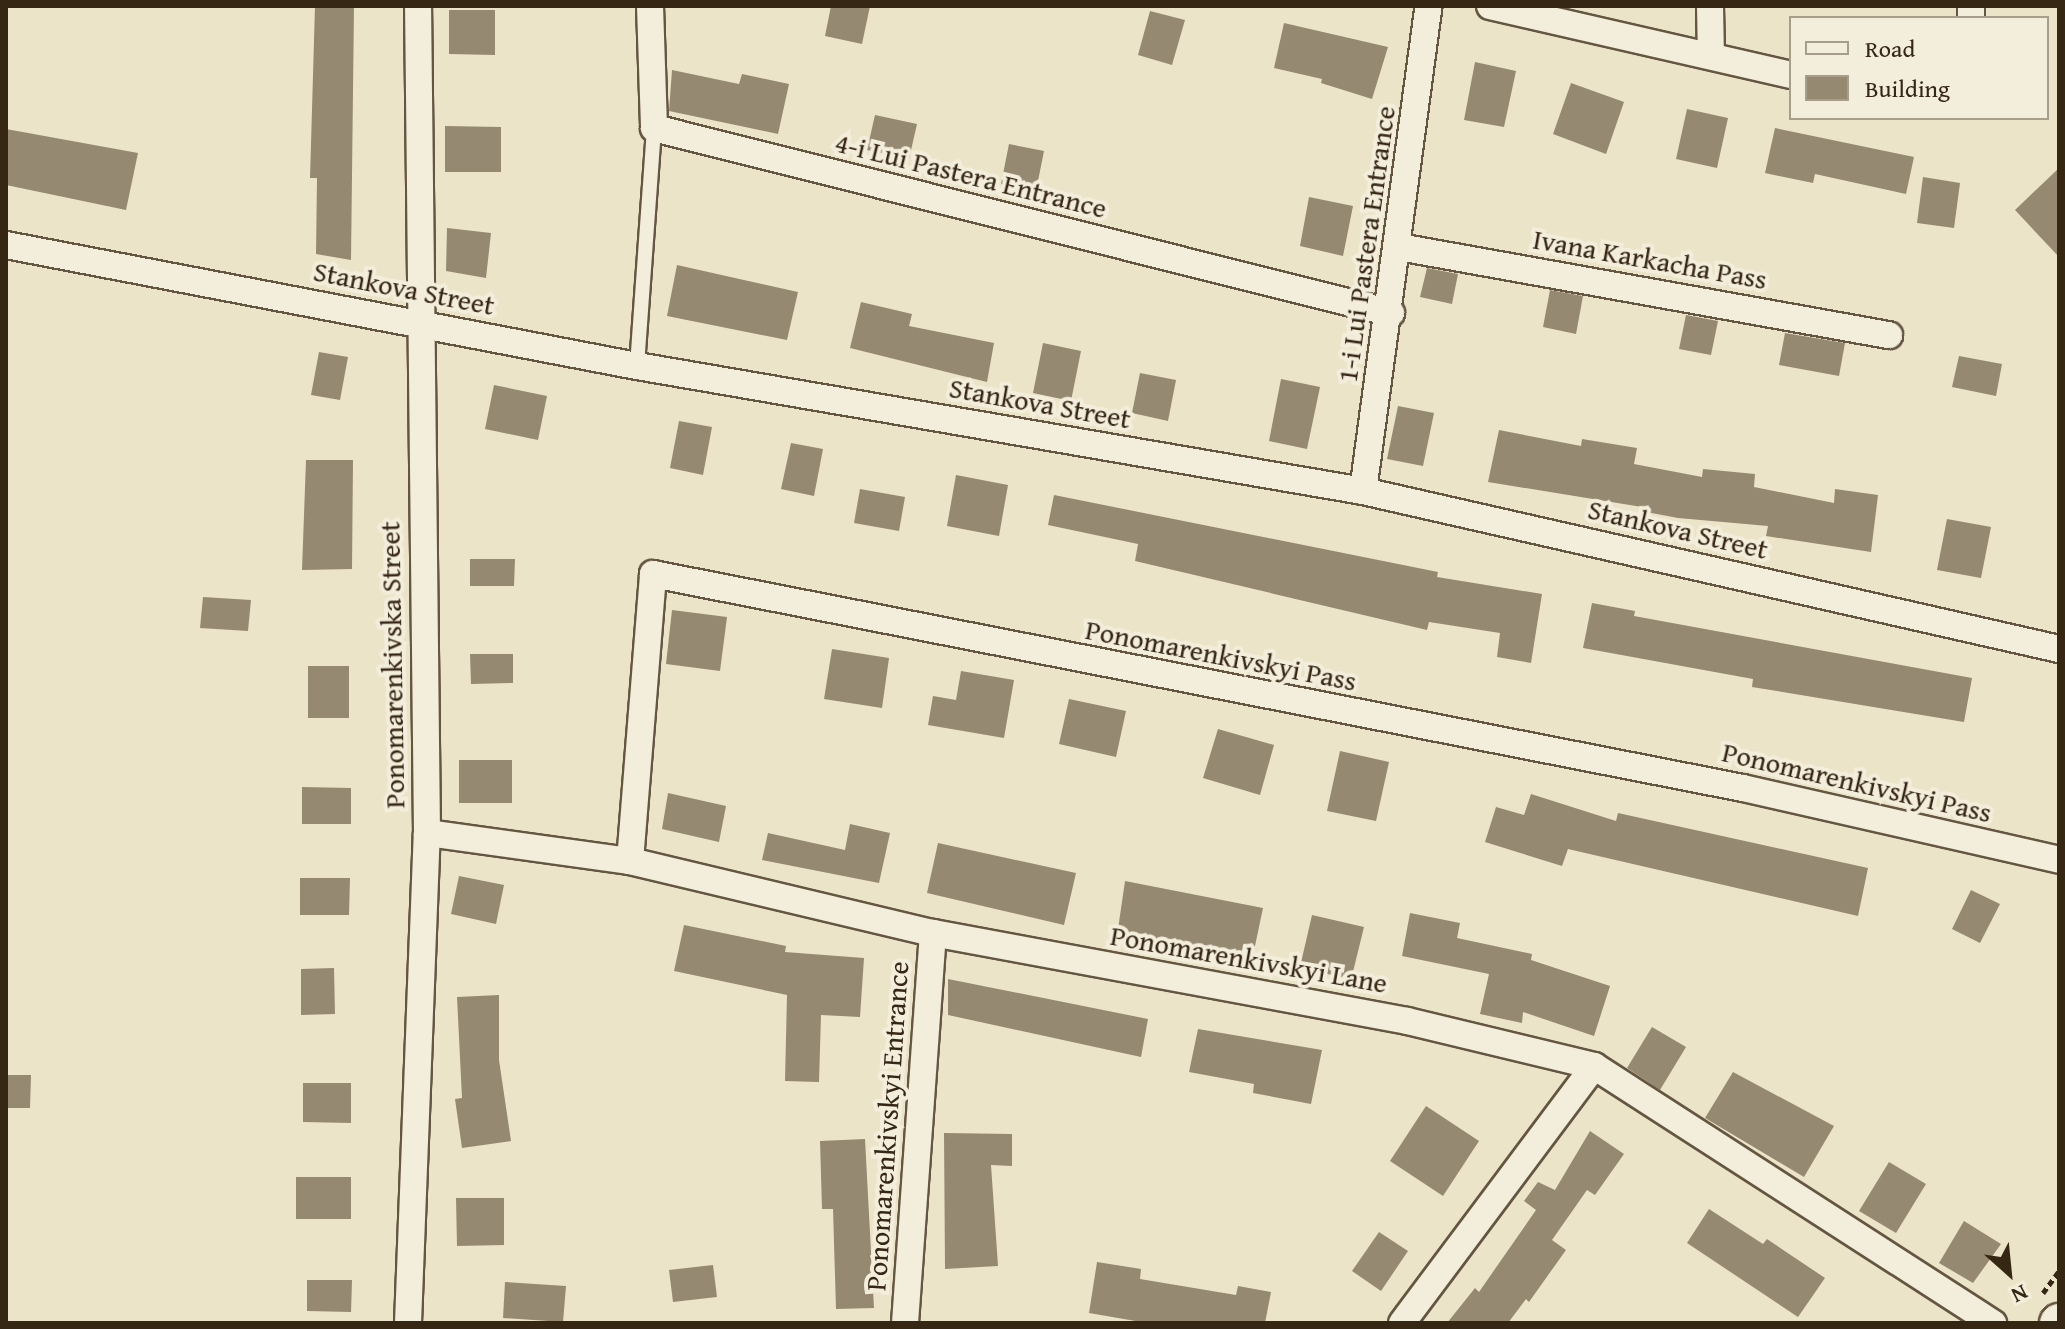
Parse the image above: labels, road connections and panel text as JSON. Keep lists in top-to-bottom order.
{
  "streets": {
    "street": [
      "4-i Lui Pastera Entrance",
      "1-i Lui Pastera Entrance",
      "Ivana Karkacha Pass",
      "Stankova Street",
      "Ponomarenkivskyi Pass",
      "Ponomarenkivska Street",
      "Ponomarenkivskyi Lane",
      "Ponomarenkivskyi Entrance"
    ]
  },
  "crossings": [
    ["4-i Lui Pastera Entrance", "1-i Lui Pastera Entrance"],
    ["1-i Lui Pastera Entrance", "Ivana Karkacha Pass"],
    ["1-i Lui Pastera Entrance", "Stankova Street"],
    ["Stankova Street", "Ponomarenkivska Street"],
    ["Ponomarenkivskyi Pass", "Ponomarenkivskyi Lane"],
    ["Ponomarenkivska Street", "Ponomarenkivskyi Lane"],
    ["Ponomarenkivskyi Lane", "Ponomarenkivskyi Entrance"]
  ],
  "legend": ["Road", "Building"],
  "north": "bottom right"
}
